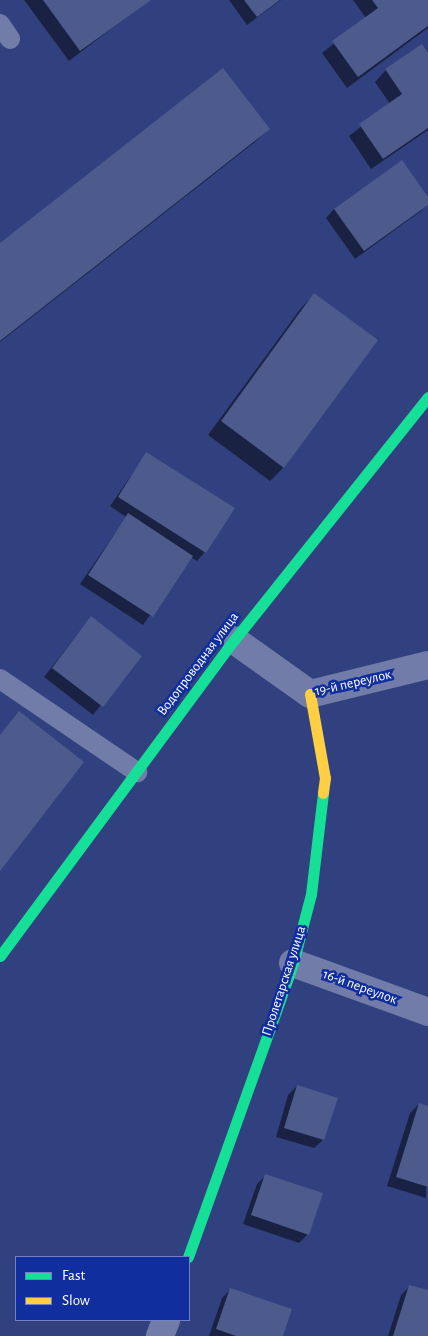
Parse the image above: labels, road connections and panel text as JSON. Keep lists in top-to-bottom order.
{
  "streets": {
    "street": [
      "Водопроводная улица",
      "19-й переулок",
      "Пролетарская улица",
      "16-й переулок"
    ]
  },
  "crossings": [
    ["Водопроводная улица", "19-й переулок"],
    ["19-й переулок", "Пролетарская улица"],
    ["Пролетарская улица", "16-й переулок"]
  ],
  "legend": ["Fast", "Slow"]
}
